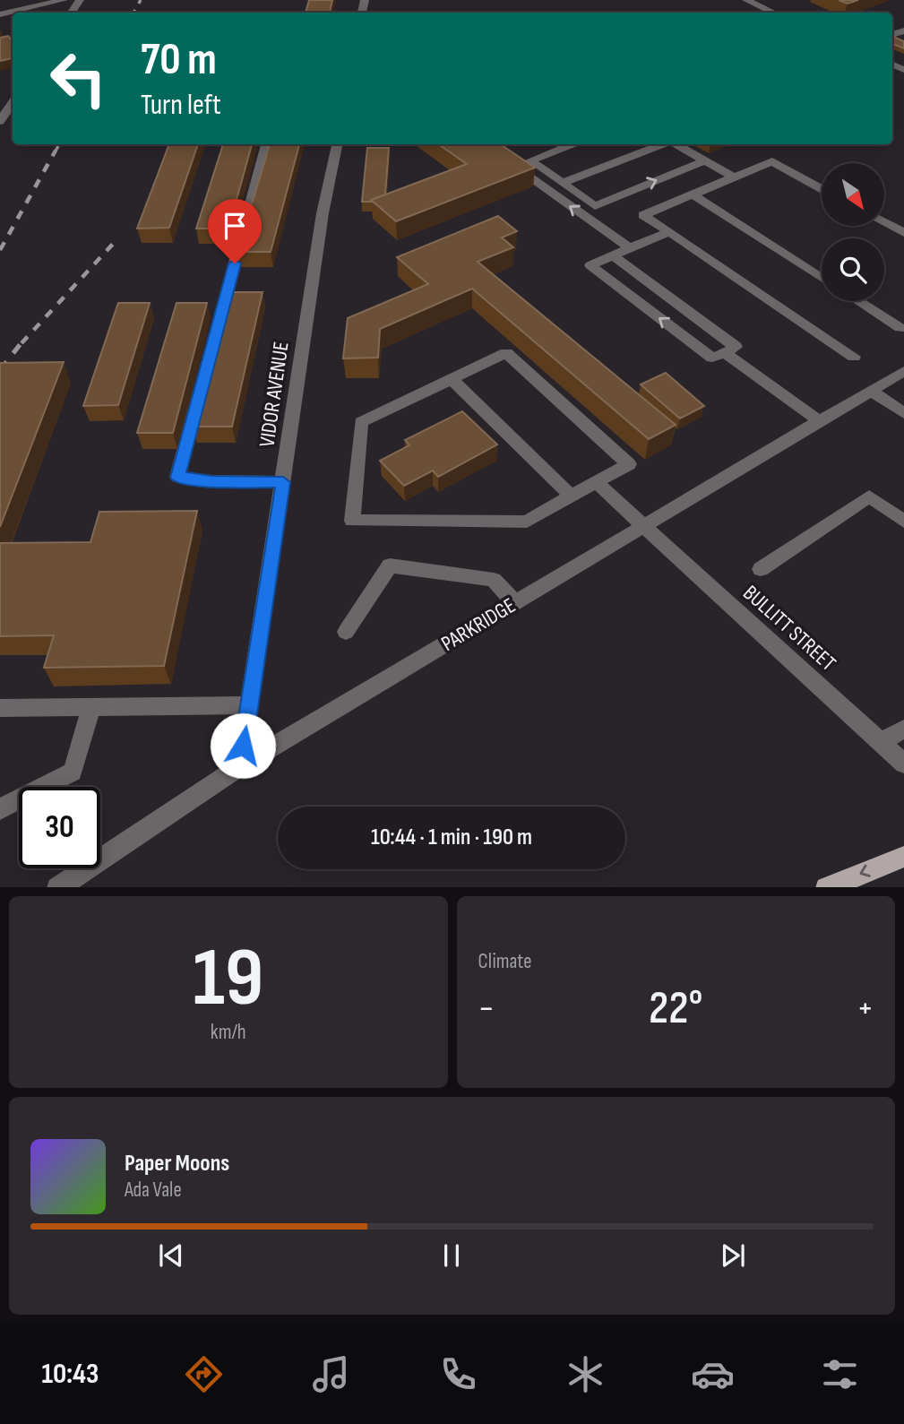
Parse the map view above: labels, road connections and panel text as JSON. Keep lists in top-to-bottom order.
{
  "streets": {
    "street": ["VIDOR AVENUE", "PARKRIDGE", "BULLITT STREET"]
  },
  "crossings": [
    ["VIDOR AVENUE", "PARKRIDGE"],
    ["PARKRIDGE", "BULLITT STREET"]
  ],
  "north": "bottom right",
  "page": {
    "turn": ["70 m", "Turn left"],
    "limit": "30",
    "trip": "10:44 · 1 min · 190 m",
    "tile": [
      ["19", "km/h"],
      "Climate"
    ],
    "heat": ["−", "22°", "+"],
    "song": ["Paper Moons", "Ada Vale"],
    "tabs": "10:43"
  }
}
